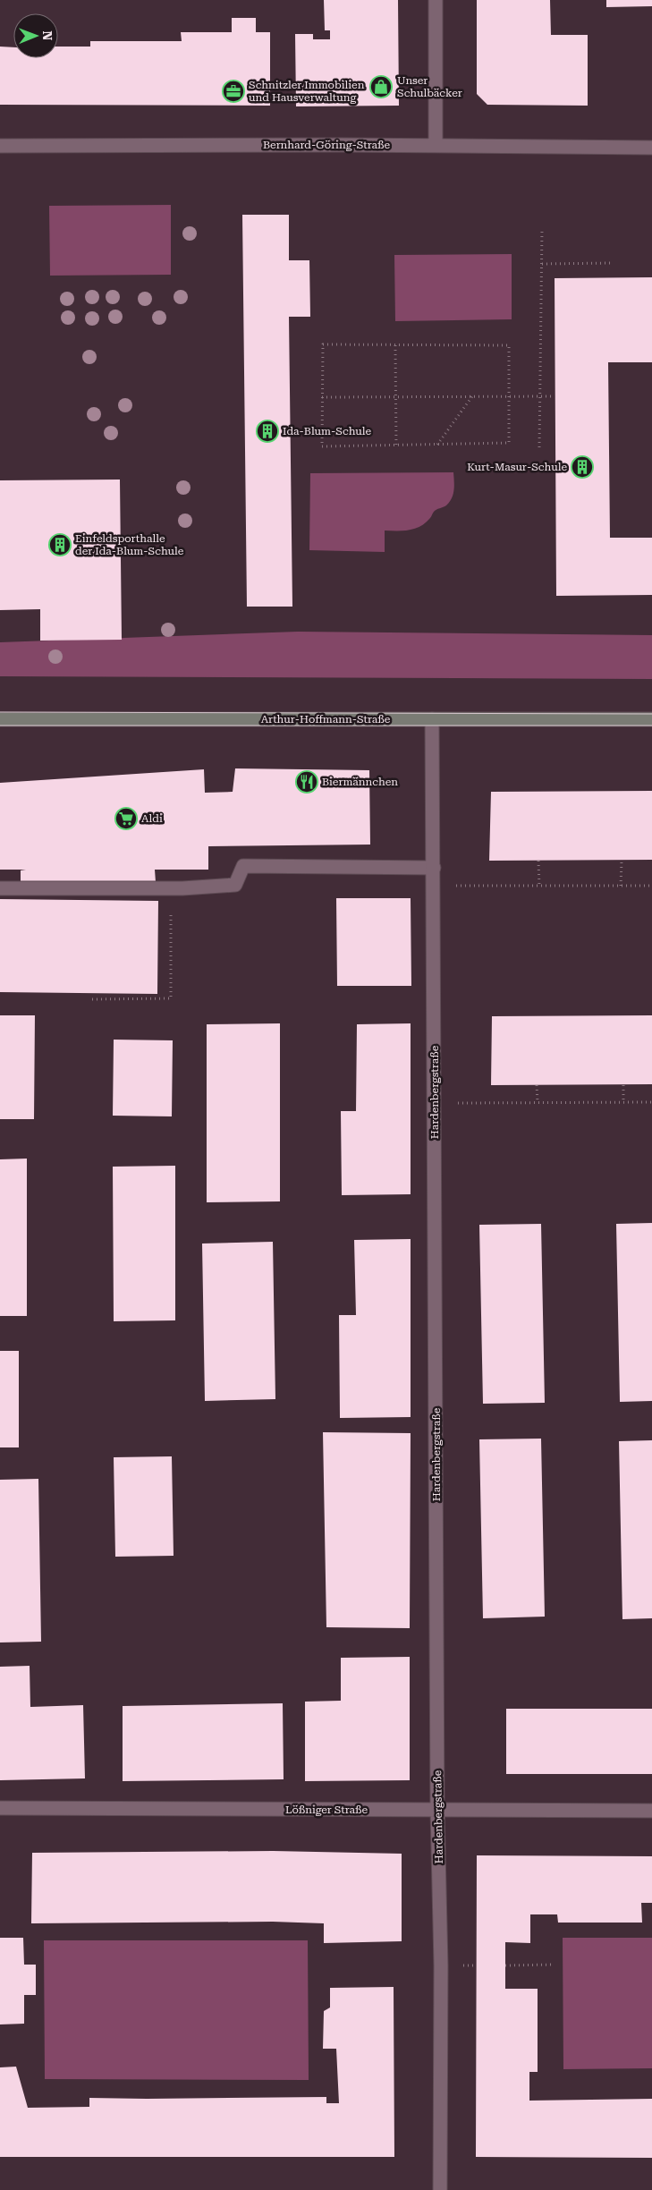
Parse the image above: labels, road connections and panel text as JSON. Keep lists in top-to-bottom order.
{
  "streets": {
    "street": [
      "Bernhard-Göring-Straße",
      "Arthur-Hoffmann-Straße",
      "Hardenbergstraße",
      "Lößniger Straße"
    ]
  },
  "crossings": [
    ["Arthur-Hoffmann-Straße", "Hardenbergstraße"],
    ["Hardenbergstraße", "Lößniger Straße"]
  ],
  "places": {
    "shop": ["Unser Schulbäcker"],
    "office": ["Schnitzler Immobilien und Hausverwaltung"],
    "building": ["Ida-Blum-Schule", "Kurt-Masur-Schule", "Einfeldsporthalle der Ida-Blum-Schule"],
    "restaurant": ["Biermännchen"],
    "supermarket": ["Aldi"]
  },
  "north": "right"
}
